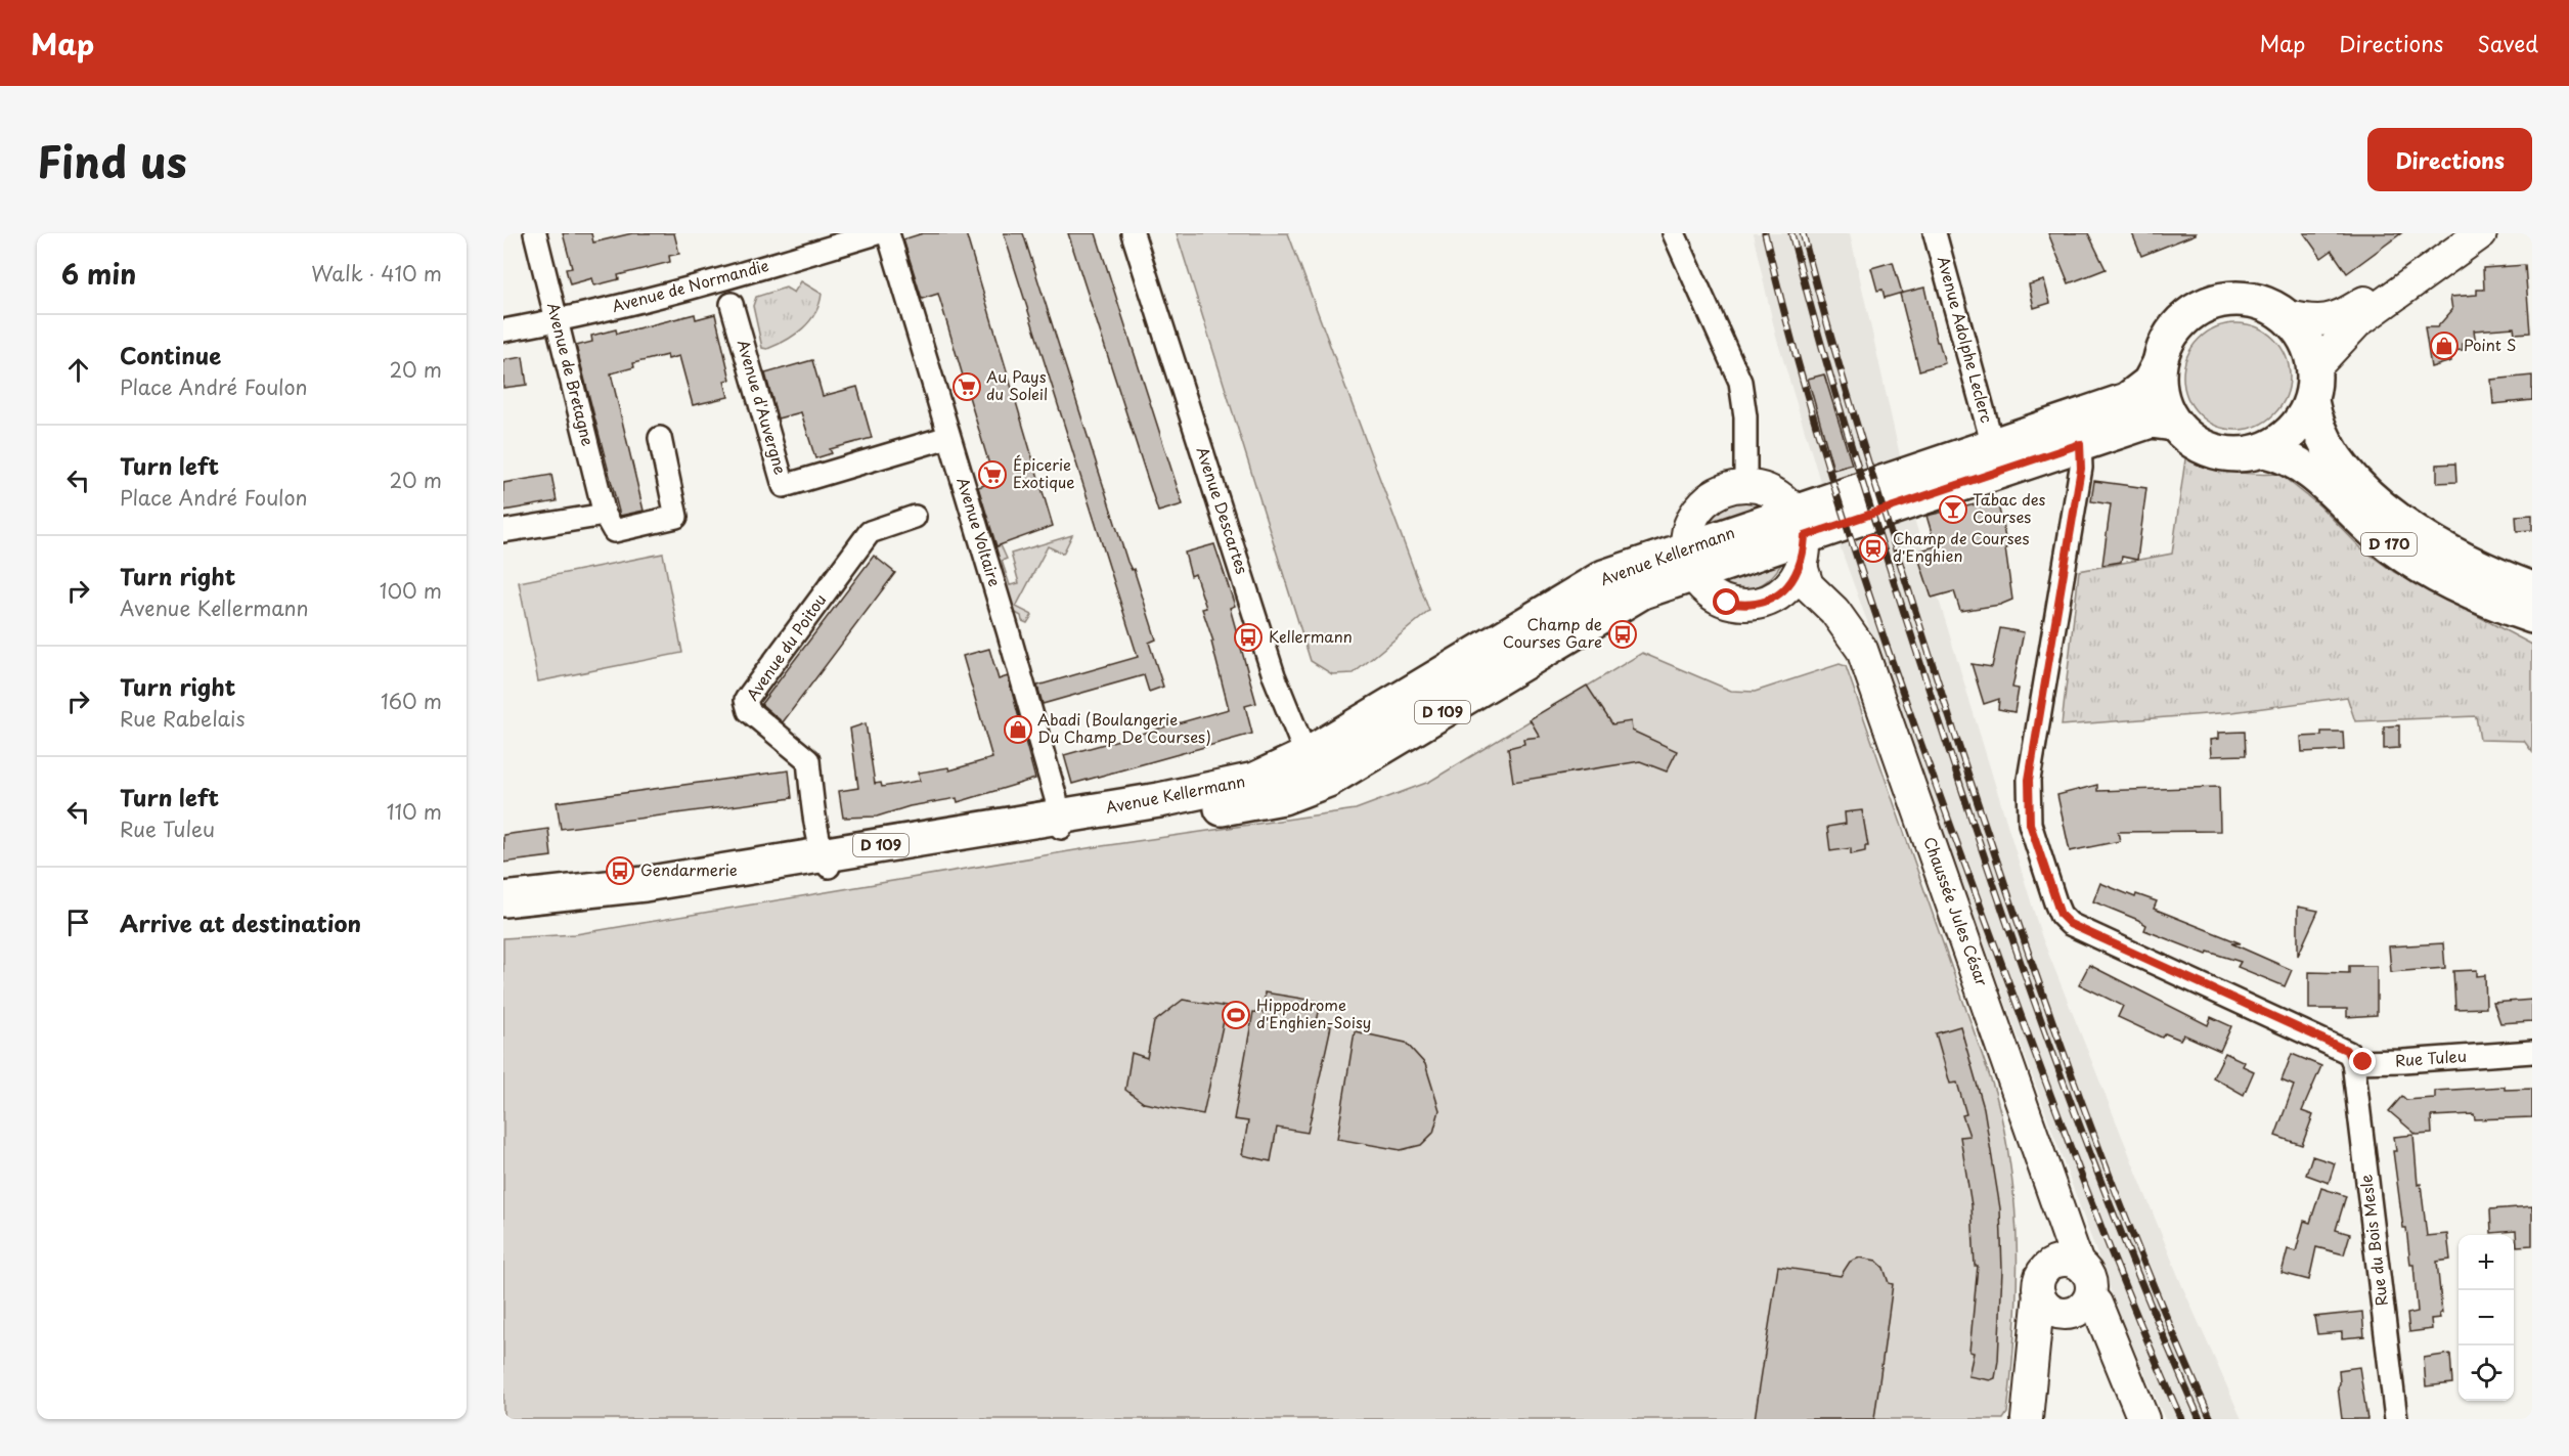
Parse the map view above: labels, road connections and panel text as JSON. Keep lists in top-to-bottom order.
{
  "streets": {
    "main road": ["D 170", "Avenue Kellermann", "D 109"],
    "street": [
      "Avenue de Normandie",
      "Avenue Adolphe Leclerc",
      "Avenue de Bretagne",
      "Avenue d'Auvergne",
      "Avenue Descartes",
      "Avenue Voltaire",
      "Avenue du Poitou",
      "Chaussée Jules César",
      "Rue Tuleu",
      "Rue du Bois Mesle"
    ]
  },
  "crossings": [
    ["Avenue de Normandie", "Avenue de Bretagne"],
    ["Avenue Adolphe Leclerc", "Avenue Kellermann"],
    ["Avenue d'Auvergne", "Avenue Voltaire"],
    ["Avenue Descartes", "Avenue Kellermann"],
    ["Avenue Voltaire", "Avenue Kellermann"],
    ["D 170", "Avenue Kellermann"],
    ["Avenue Kellermann", "Avenue du Poitou"],
    ["Avenue Kellermann", "Chaussée Jules César"],
    ["Rue Tuleu", "Rue du Bois Mesle"]
  ],
  "places": {
    "shop": ["Point S", "Abadi (Boulangerie Du Champ De Courses)"],
    "supermarket": ["Au Pays du Soleil", "Épicerie Exotique"],
    "bar": ["Tabac des Courses"],
    "station": ["Champ de Courses d'Enghien"],
    "bus stop": ["Champ de Courses Gare", "Kellermann", "Gendarmerie"],
    "sports": ["Hippodrome d'Enghien-Soisy"]
  },
  "page": {
    "header": "Map",
    "nav": ["Map", "Directions", "Saved"],
    "title": "Find us",
    "buttons": "Directions",
    "heading": ["6 min", "Walk · 410 m"],
    "list": [
      ["Continue", "Place André Foulon", "20 m"],
      ["Turn left", "Place André Foulon", "20 m"],
      ["Turn right", "Avenue Kellermann", "100 m"],
      ["Turn right", "Rue Rabelais", "160 m"],
      ["Turn left", "Rue Tuleu", "110 m"],
      "Arrive at destination"
    ],
    "map_buttons": ["+", "−"]
  }
}
